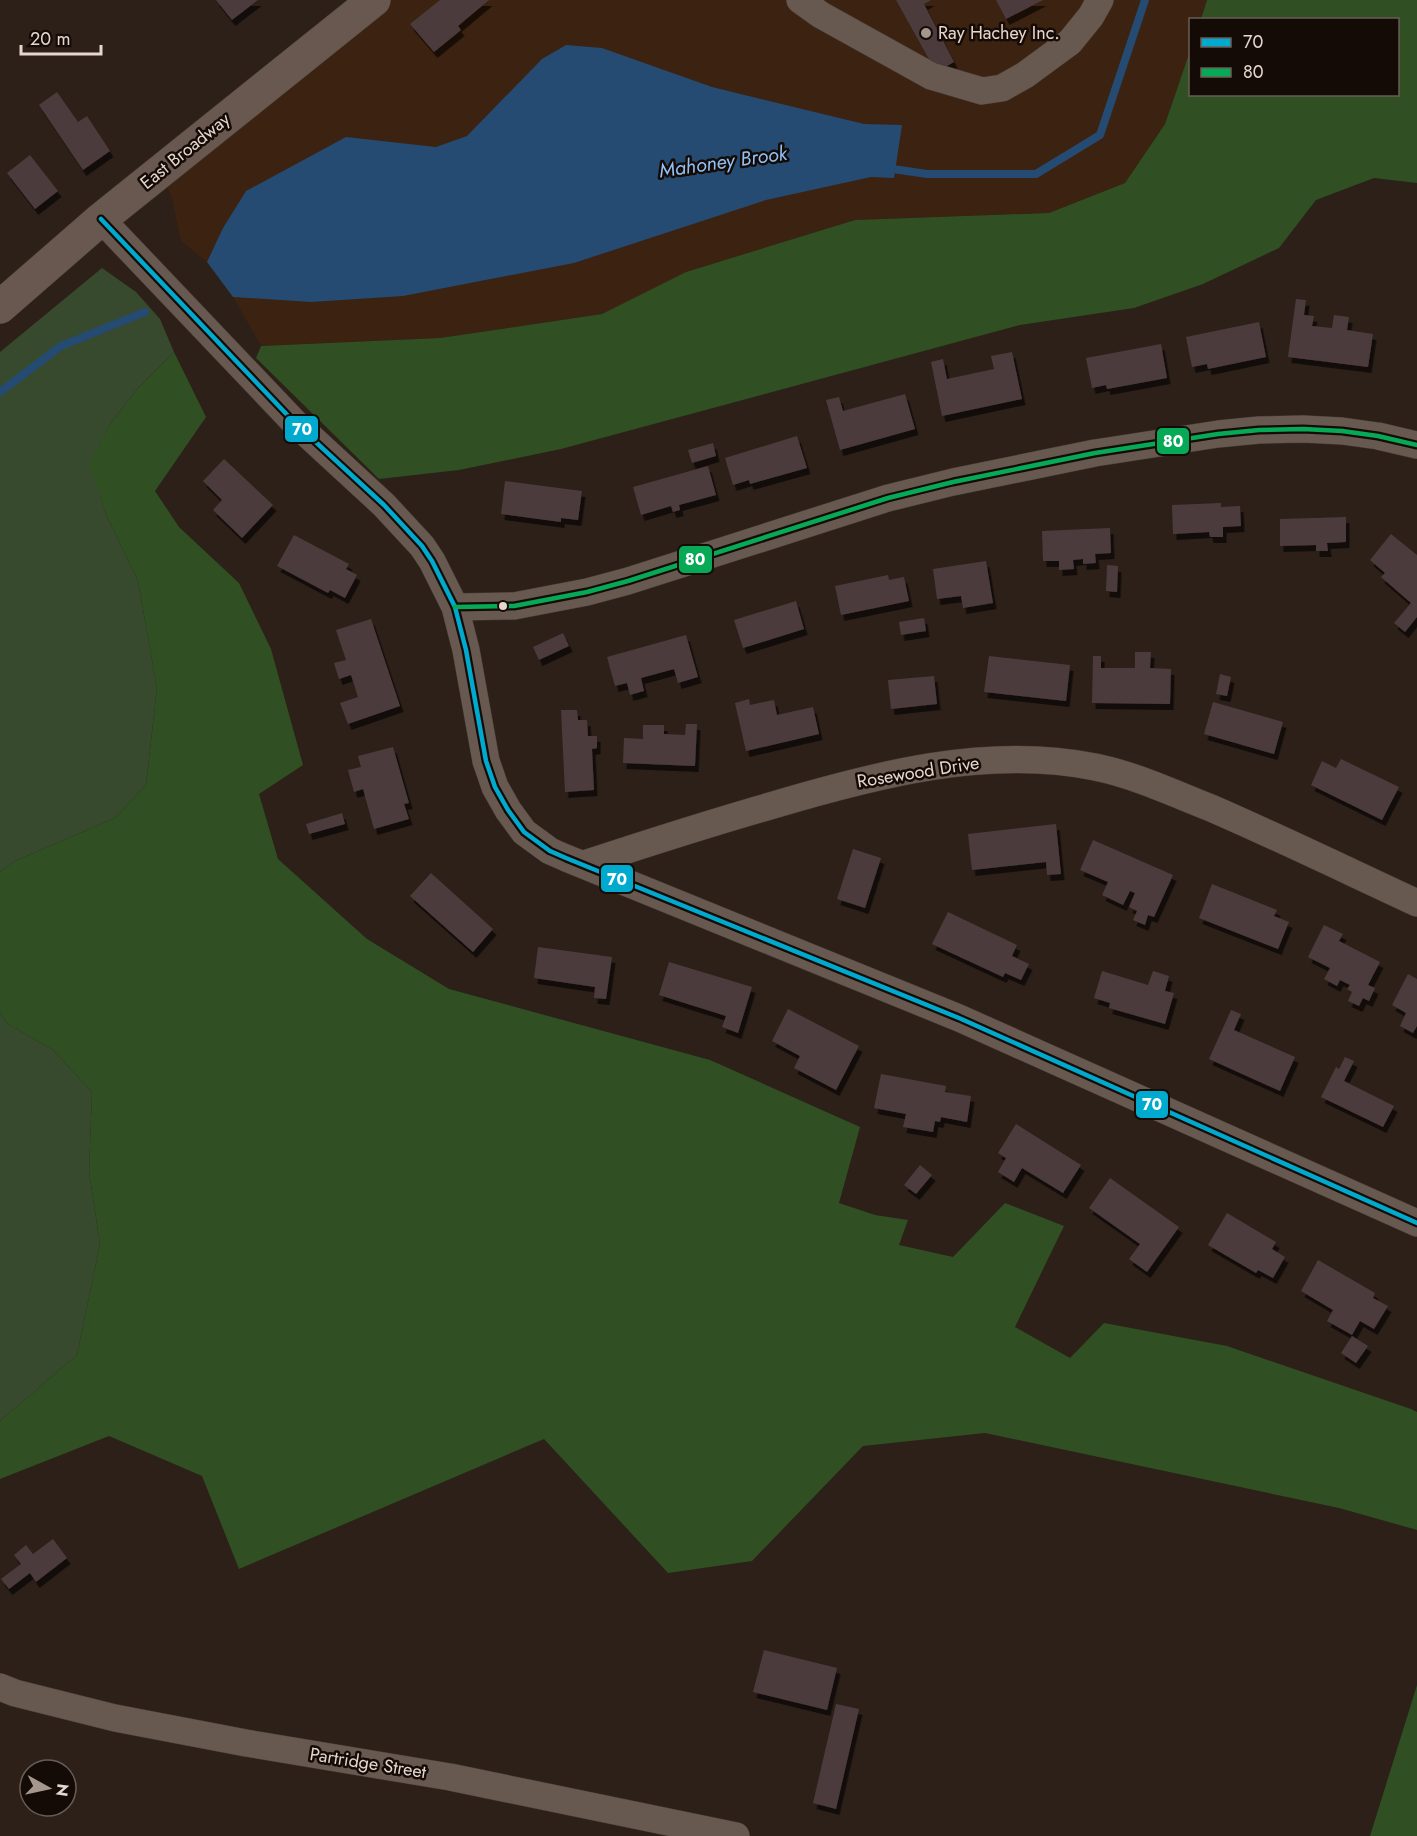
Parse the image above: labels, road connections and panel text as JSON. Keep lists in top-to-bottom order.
{
  "streets": {
    "main road": ["East Broadway"],
    "street": ["Rosewood Drive", "Partridge Street"]
  },
  "water": ["Mahoney Brook"],
  "places": ["Ray Hachey Inc."],
  "lines": ["transit line 70", "transit line 80"],
  "legend": ["70", "80"],
  "scale_bar": "20 m",
  "north": "right"
}
